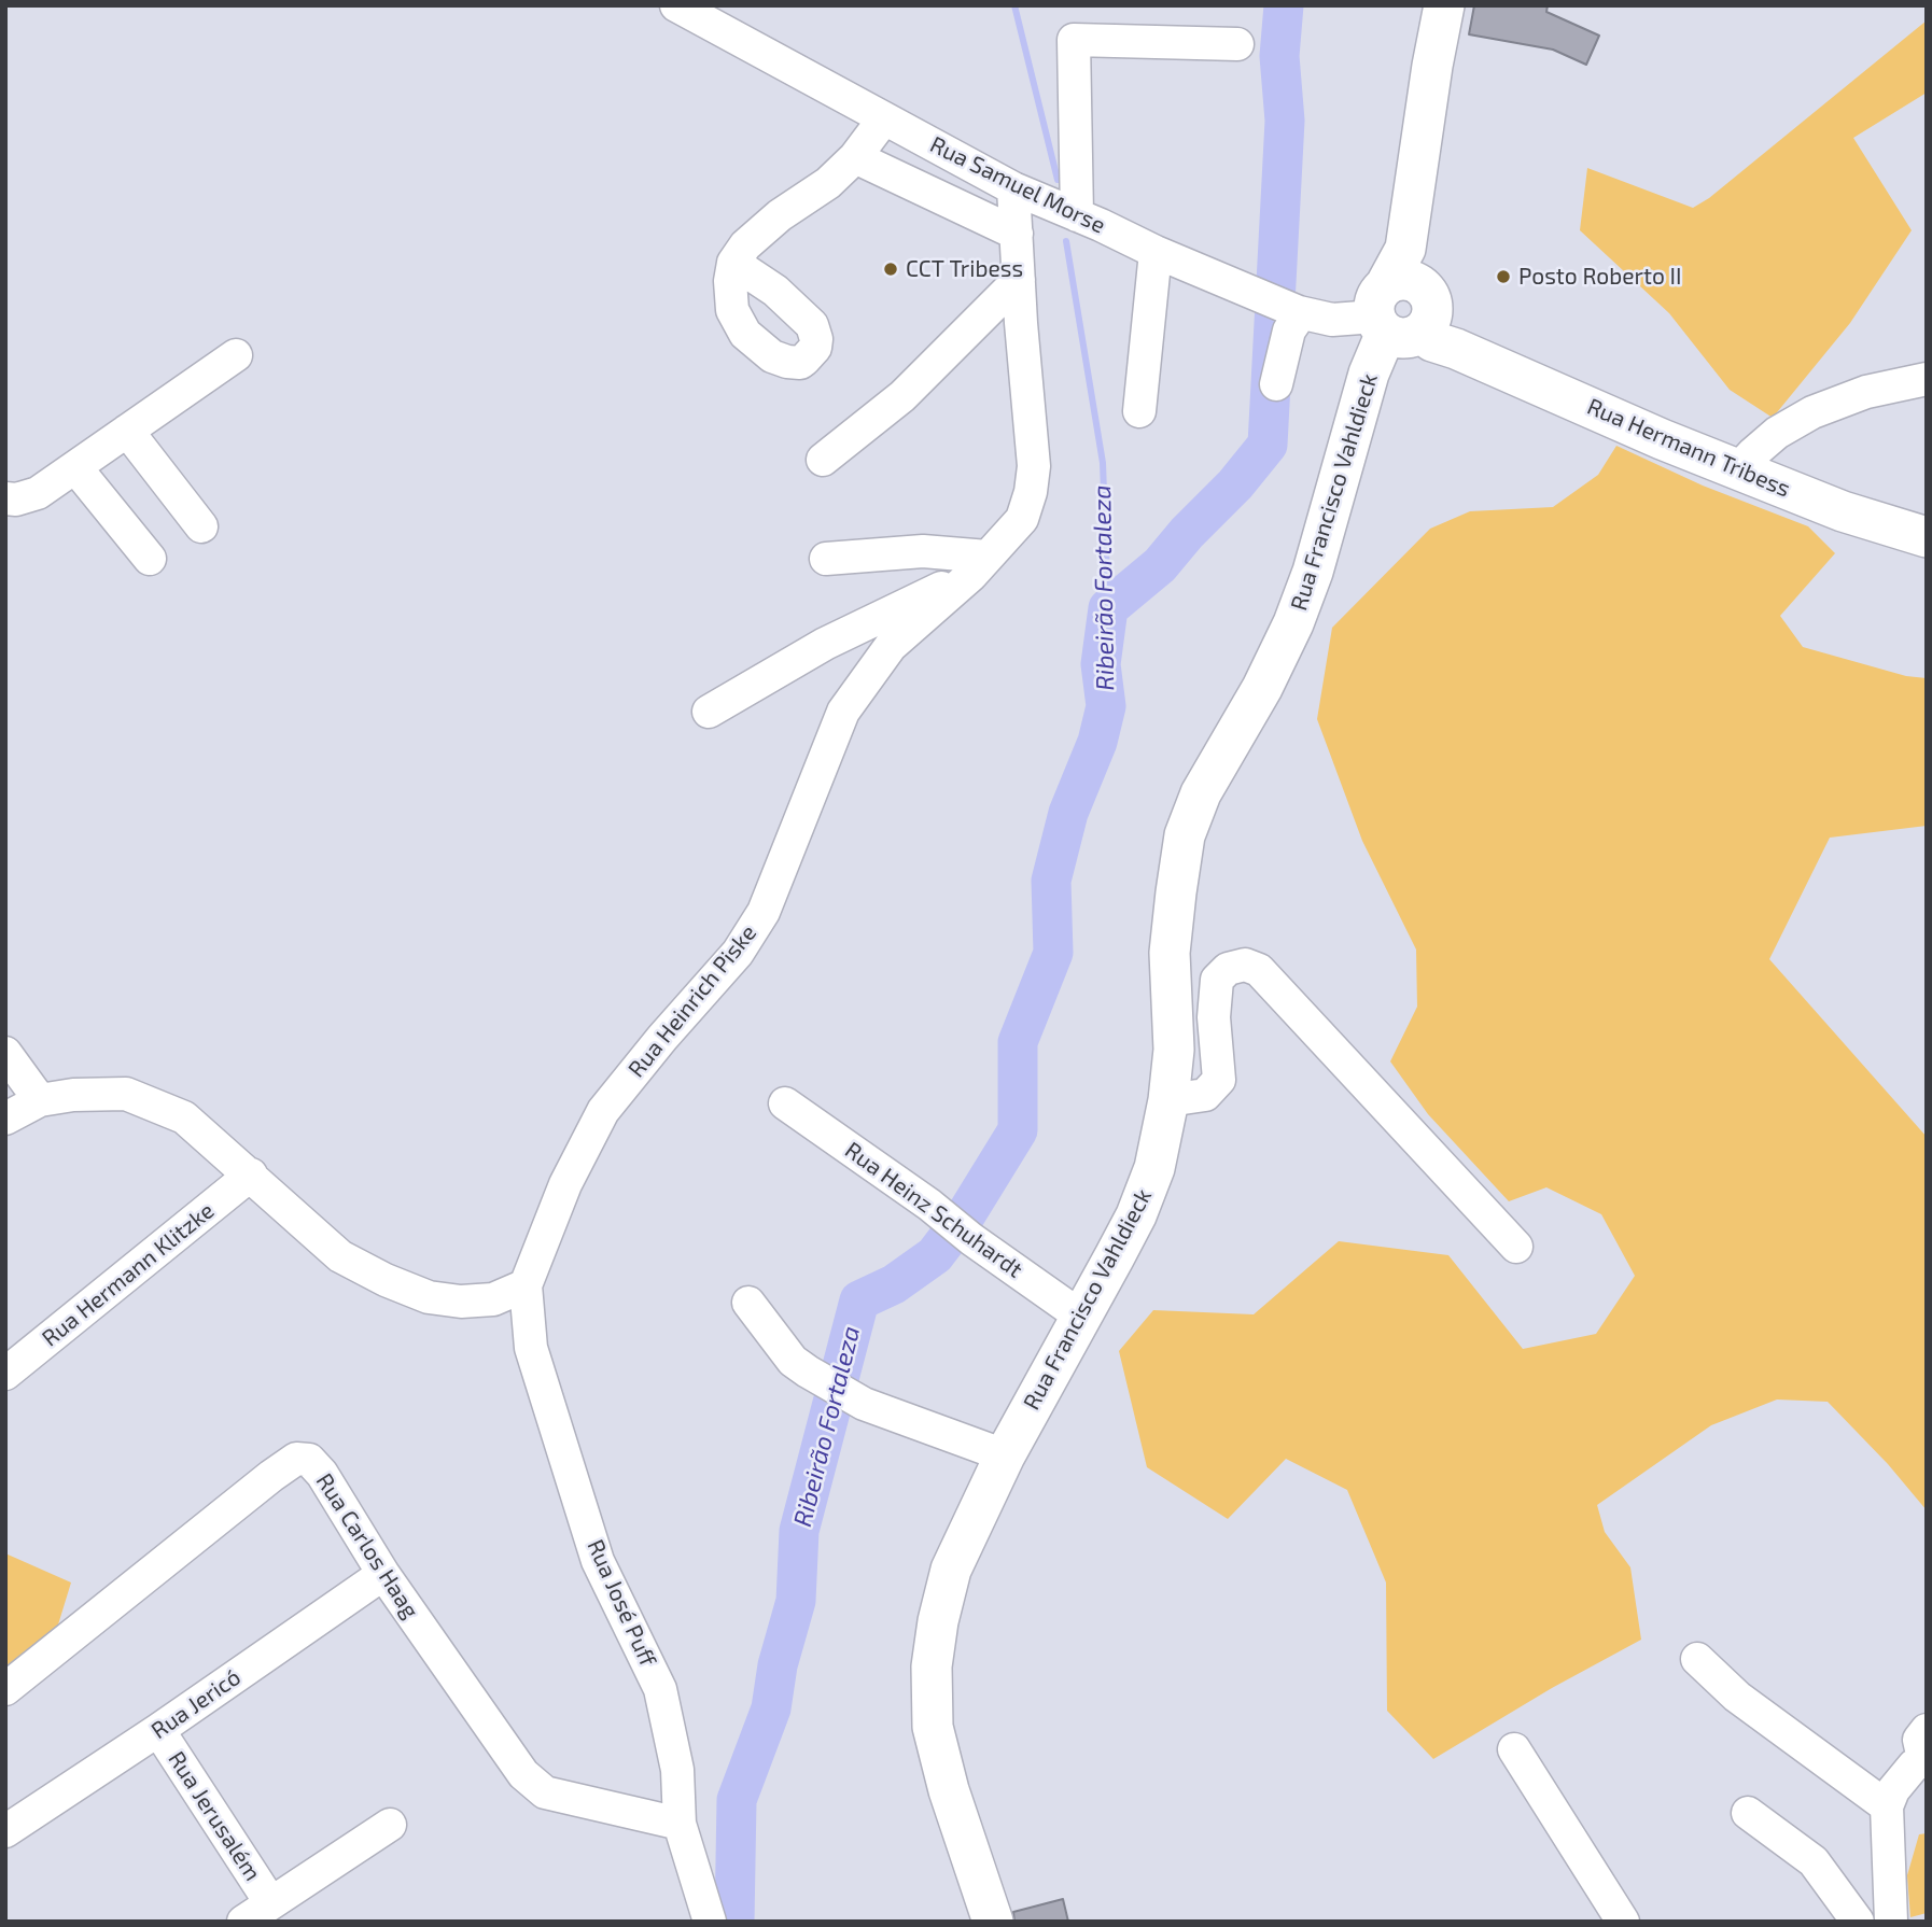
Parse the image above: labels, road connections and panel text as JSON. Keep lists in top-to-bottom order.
{
  "streets": {
    "main road": ["Rua Hermann Tribess", "Rua Francisco Vahldieck"],
    "street": [
      "Rua Samuel Morse",
      "Rua Heinrich Piske",
      "Rua Heinz Schuhardt",
      "Rua Hermann Klitzke",
      "Rua Carlos Haag",
      "Rua José Puff",
      "Rua Jericó",
      "Rua Jerusalém"
    ]
  },
  "crossings": [
    ["Rua Samuel Morse", "Rua Hermann Tribess"],
    ["Rua Samuel Morse", "Rua Francisco Vahldieck"],
    ["Rua Samuel Morse", "Rua Heinrich Piske"],
    ["Rua Hermann Tribess", "Rua Francisco Vahldieck"],
    ["Rua Francisco Vahldieck", "Rua Heinz Schuhardt"],
    ["Rua Heinrich Piske", "Rua José Puff"],
    ["Rua Carlos Haag", "Rua José Puff"],
    ["Rua Carlos Haag", "Rua Jericó"],
    ["Rua Jericó", "Rua Jerusalém"]
  ],
  "water": ["Ribeirão Fortaleza"],
  "places": ["CCT Tribess", "Posto Roberto II"]
}
